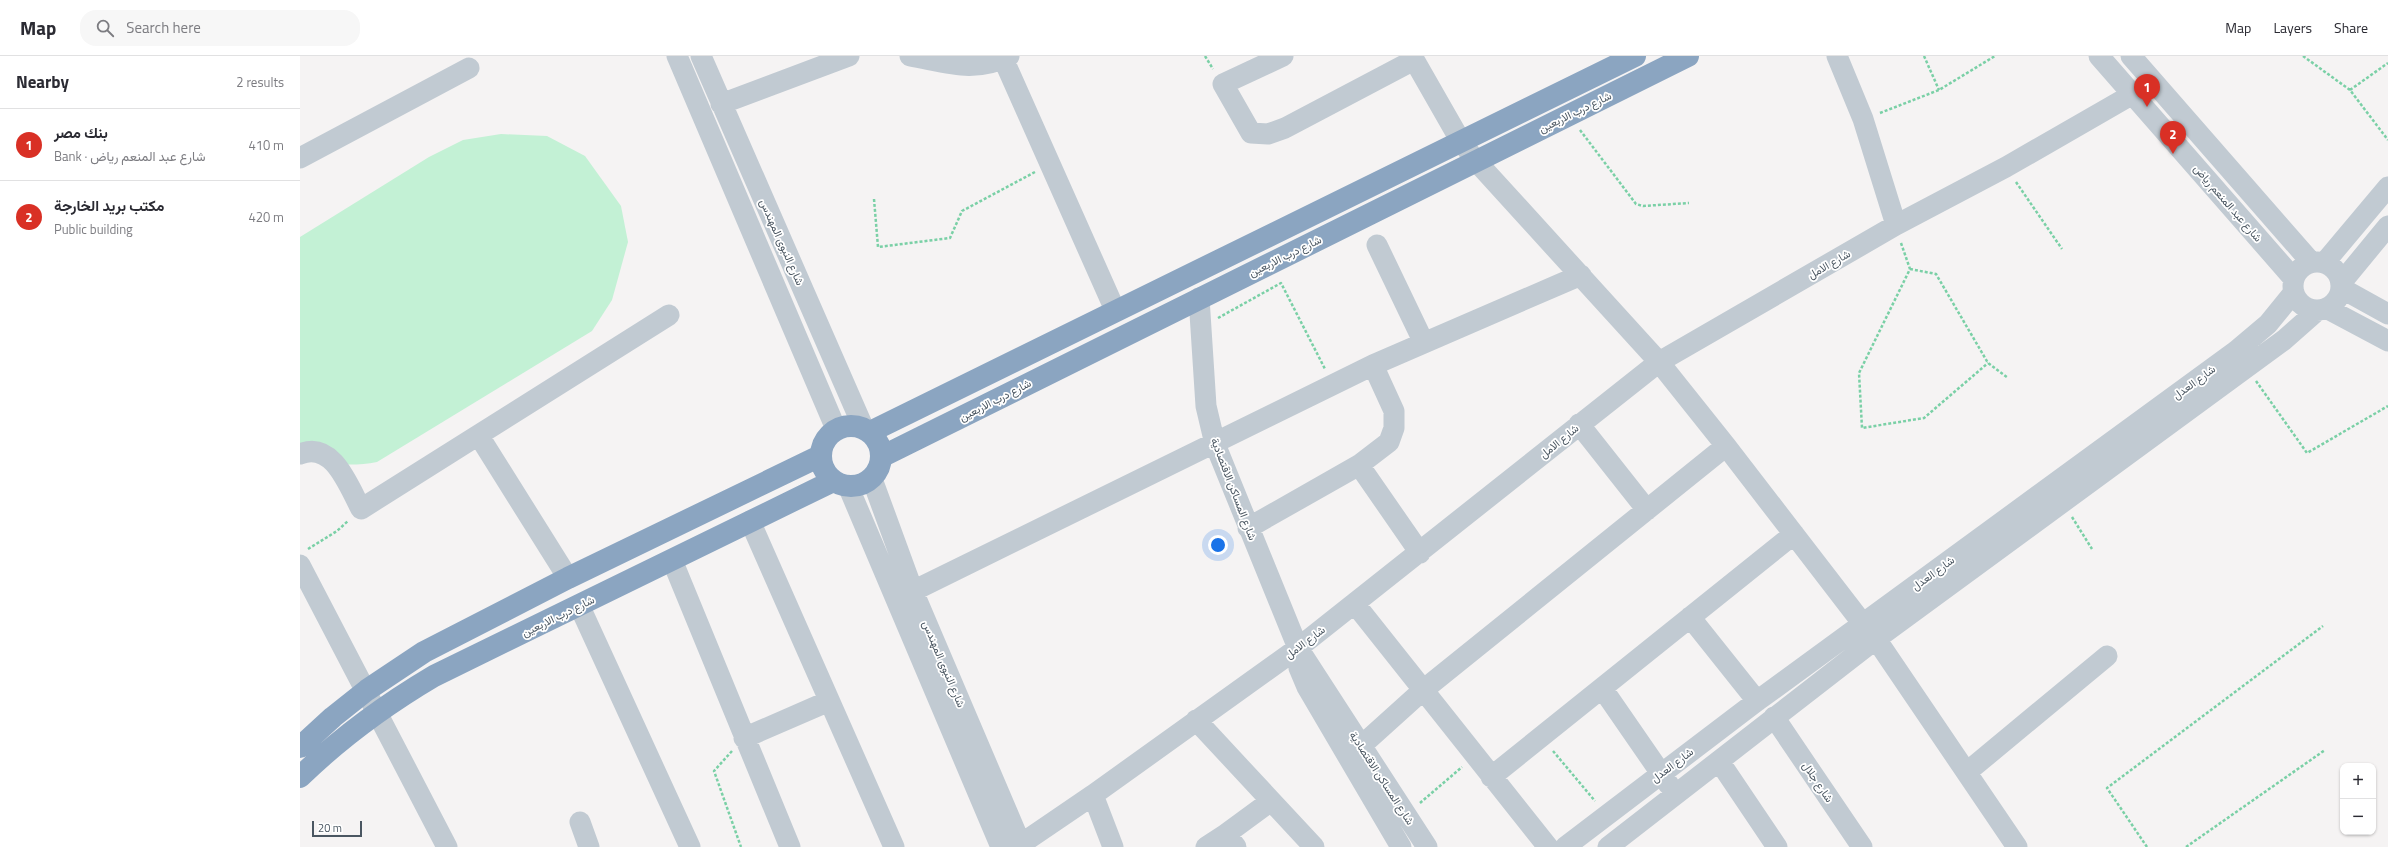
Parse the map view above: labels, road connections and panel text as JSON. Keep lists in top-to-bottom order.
{
  "streets": {
    "highway": ["شارع درب الاربعين"],
    "street": [
      "شارع عبد المنعم رياض",
      "شارع النبوى المهندس",
      "شارع الامل",
      "شارع العدل",
      "شارع المساكن الاقتصادية",
      "شارع جلال"
    ]
  },
  "crossings": [
    ["شارع درب الاربعين", "شارع النبوى المهندس"],
    ["شارع درب الاربعين", "شارع المساكن الاقتصادية"],
    ["شارع عبد المنعم رياض", "شارع الامل"],
    ["شارع عبد المنعم رياض", "شارع العدل"],
    ["شارع النبوى المهندس", "شارع الامل"],
    ["شارع الامل", "شارع المساكن الاقتصادية"],
    ["شارع العدل", "شارع جلال"]
  ],
  "scale_bar": "20 m",
  "page": {
    "header": "Map",
    "search": "Search here",
    "nav": ["Map", "Layers", "Share"],
    "heading": ["Nearby", "2 results"],
    "pins": ["1", "2"],
    "list": [
      {
        "mark": "1",
        "name": "بنك مصر",
        "note": "Bank · شارع عبد المنعم رياض",
        "value": "410 m"
      },
      {
        "mark": "2",
        "name": "مكتب بريد الخارجة",
        "note": "Public building",
        "value": "420 m"
      }
    ],
    "map_buttons": ["+", "−"],
    "scale": "20 m"
  }
}
